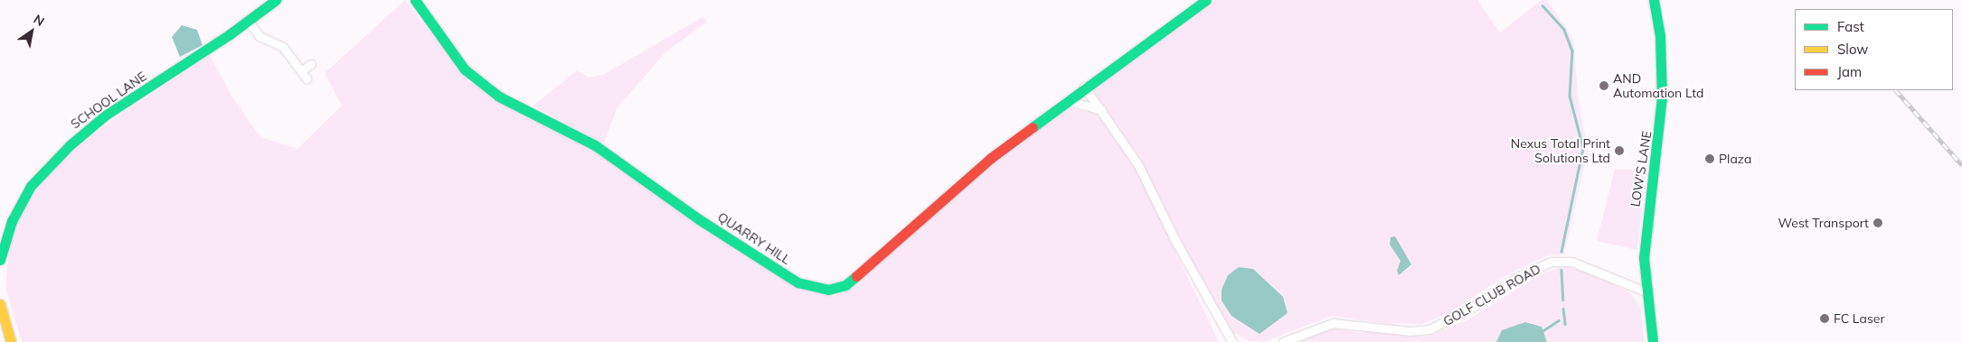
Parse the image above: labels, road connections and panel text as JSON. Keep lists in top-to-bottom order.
{
  "streets": {
    "street": [
      "SCHOOL LANE",
      "LOW'S LANE",
      "QUARRY HILL",
      "GOLF CLUB ROAD"
    ]
  },
  "crossings": [
    ["LOW'S LANE", "GOLF CLUB ROAD"]
  ],
  "places": [
    "AND Automation Ltd",
    "Nexus Total Print Solutions Ltd",
    "Plaza",
    "West Transport",
    "FC Laser"
  ],
  "legend": ["Fast", "Slow", "Jam"],
  "north": "top right"
}
